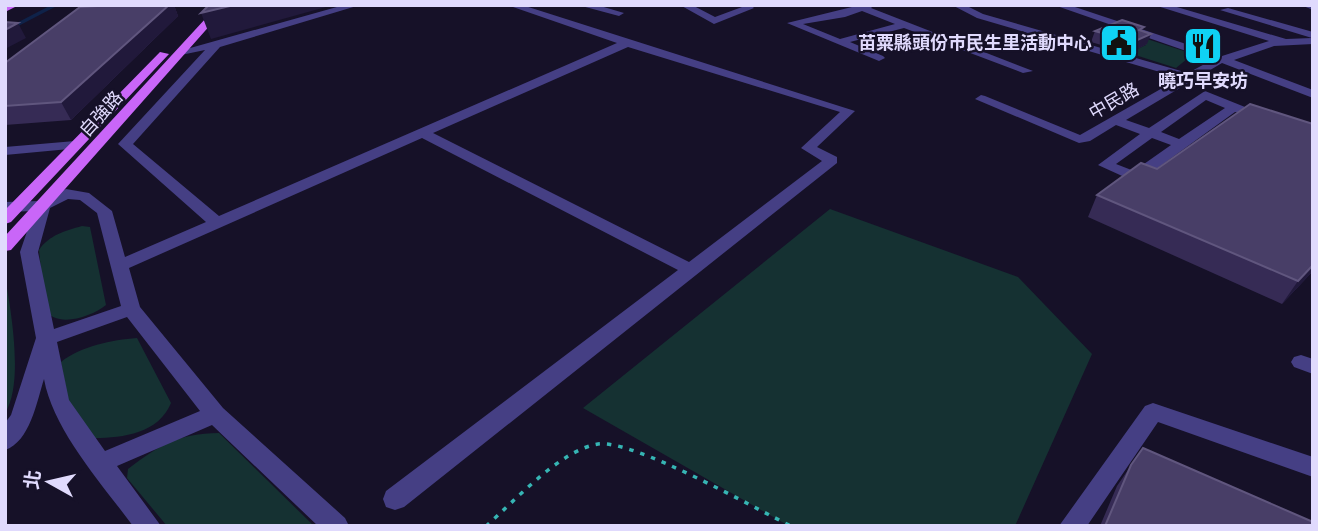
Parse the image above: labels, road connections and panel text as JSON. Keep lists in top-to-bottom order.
{
  "streets": {
    "main road": ["自強路"],
    "street": ["中民路"]
  },
  "places": {
    "public building": ["苗粟縣頭份巿民生里活動中心"],
    "restaurant": ["曉巧早安坊"]
  },
  "north": "left"
}
